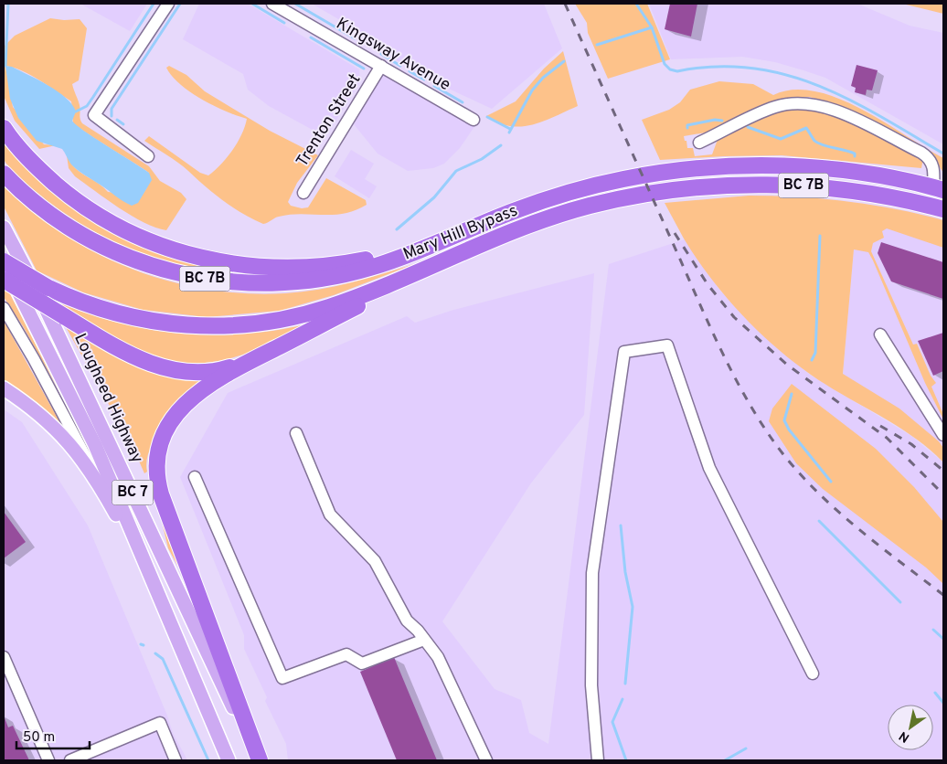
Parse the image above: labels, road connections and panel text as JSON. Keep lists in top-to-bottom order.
{
  "streets": {
    "highway": ["BC 7B", "Mary Hill Bypass"],
    "main road": ["Lougheed Highway", "BC 7"],
    "street": ["Kingsway Avenue", "Trenton Street"]
  },
  "crossings": [
    ["Kingsway Avenue", "Trenton Street"],
    ["Mary Hill Bypass", "Lougheed Highway"]
  ],
  "scale_bar": "50 m",
  "north": "bottom left"
}
